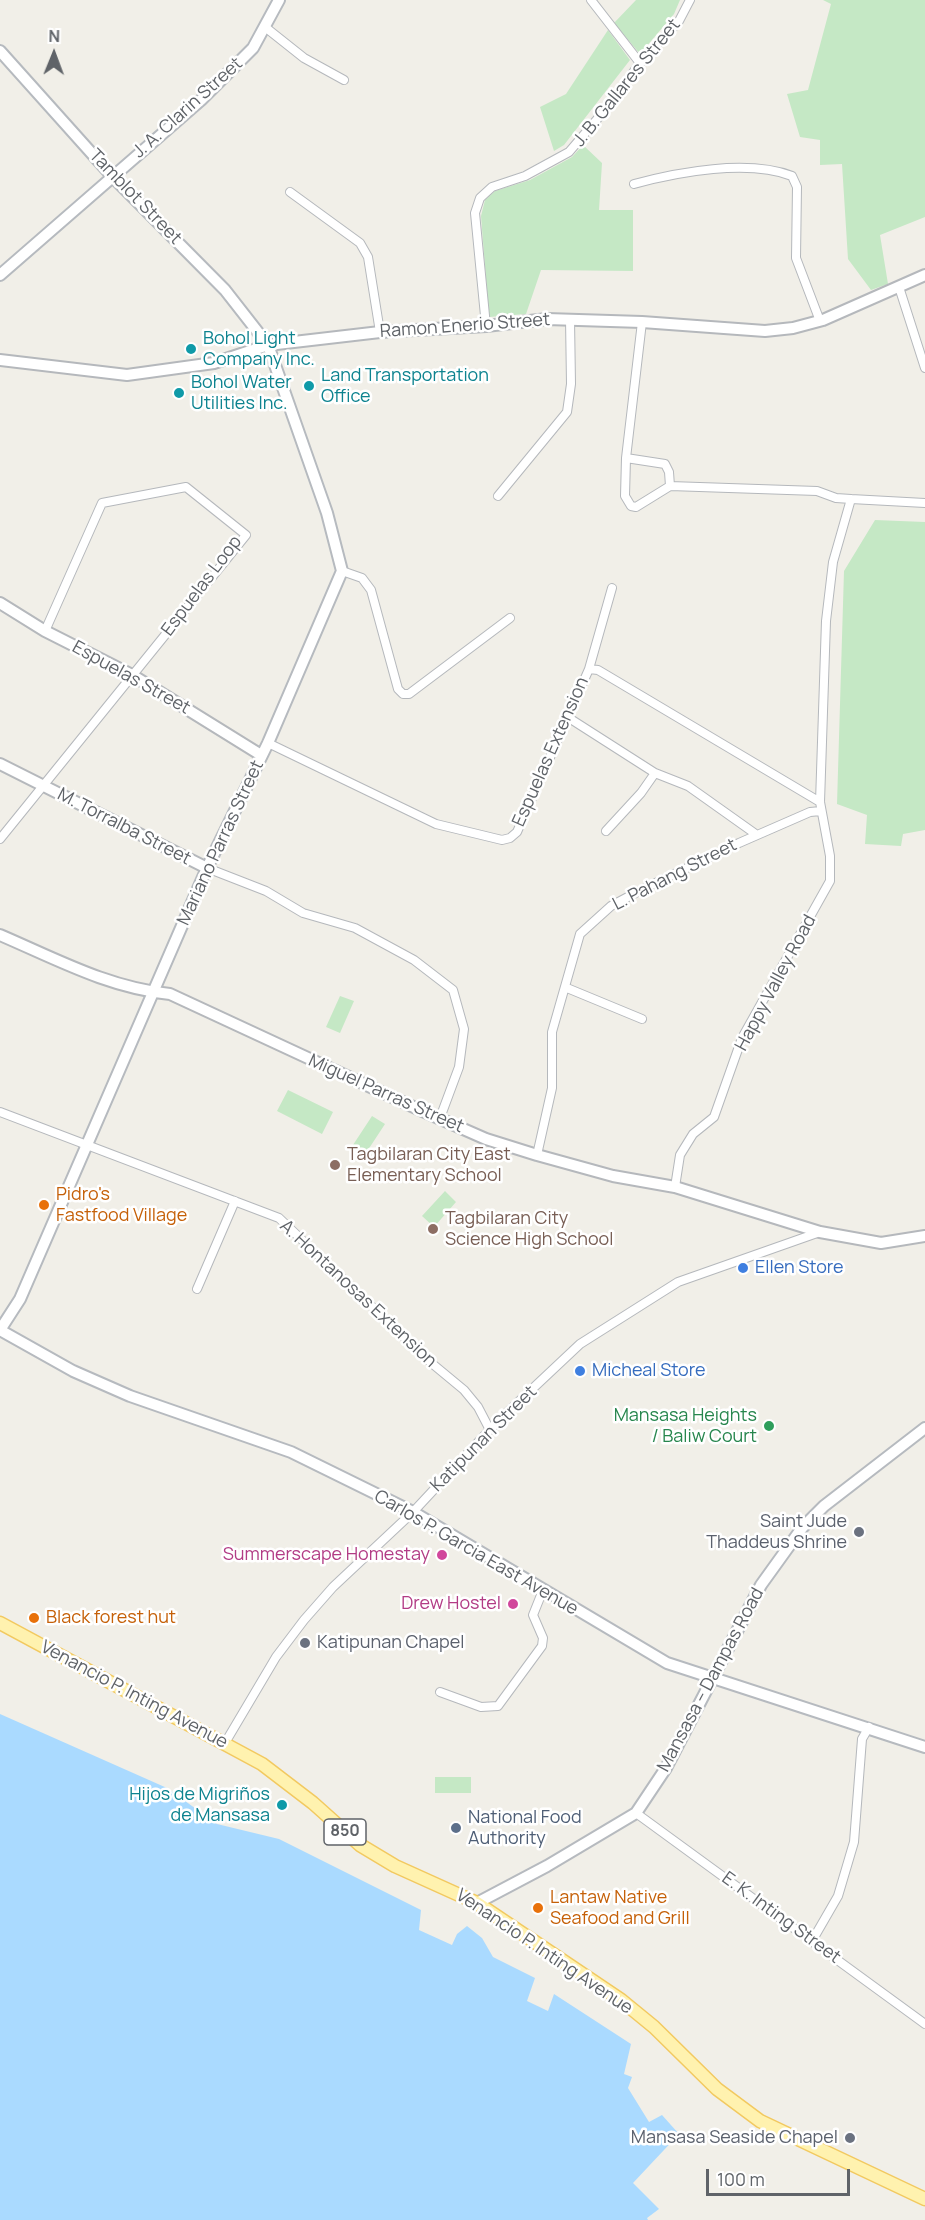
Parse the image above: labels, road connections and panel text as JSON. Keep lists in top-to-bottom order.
{
  "streets": {
    "main road": [
      "J. A. Clarin Street",
      "Tamblot Street",
      "Ramon Enerio Street",
      "Espuelas Street",
      "M. Torralba Street",
      "Mariano Parras Street",
      "Miguel Parras Street",
      "Carlos P. Garcia East Avenue",
      "Mansasa – Dampas Road",
      "Venancio P. Inting Avenue",
      "850"
    ],
    "street": [
      "J. B. Gallares Street",
      "Espuelas Loop",
      "Espuelas Extension",
      "L. Pahang Street",
      "Happy Valley Road",
      "A. Hontanosas Extension",
      "Katipunan Street",
      "E. K. Inting Street"
    ]
  },
  "crossings": [
    ["J. B. Gallares Street", "Ramon Enerio Street"],
    ["J. A. Clarin Street", "Tamblot Street"],
    ["Tamblot Street", "Ramon Enerio Street"],
    ["Espuelas Loop", "Espuelas Street"],
    ["Espuelas Street", "Mariano Parras Street"],
    ["Espuelas Extension", "Mariano Parras Street"],
    ["Espuelas Extension", "L. Pahang Street"],
    ["Espuelas Extension", "Happy Valley Road"],
    ["M. Torralba Street", "Mariano Parras Street"],
    ["M. Torralba Street", "Miguel Parras Street"],
    ["Mariano Parras Street", "Miguel Parras Street"],
    ["Mariano Parras Street", "A. Hontanosas Extension"],
    ["Mariano Parras Street", "Carlos P. Garcia East Avenue"],
    ["L. Pahang Street", "Happy Valley Road"],
    ["L. Pahang Street", "Miguel Parras Street"],
    ["Happy Valley Road", "Miguel Parras Street"],
    ["Miguel Parras Street", "Katipunan Street"],
    ["A. Hontanosas Extension", "Katipunan Street"],
    ["Katipunan Street", "Carlos P. Garcia East Avenue"],
    ["Katipunan Street", "Venancio P. Inting Avenue"],
    ["Carlos P. Garcia East Avenue", "Mansasa – Dampas Road"],
    ["Mansasa – Dampas Road", "Venancio P. Inting Avenue"],
    ["Mansasa – Dampas Road", "E. K. Inting Street"]
  ],
  "places": [
    "Bohol Light Company Inc.",
    "Land Transportation Office",
    "Bohol Water Utilities Inc.",
    "Tagbilaran City East Elementary School",
    "Pidro's Fastfood Village",
    "Tagbilaran City Science High School",
    "Ellen Store",
    "Micheal Store",
    "Mansasa Heights / Baliw Court",
    "Saint Jude Thaddeus Shrine",
    "Summerscape Homestay",
    "Drew Hostel",
    "Black forest hut",
    "Katipunan Chapel",
    "Hijos de Migriños de Mansasa",
    "National Food Authority",
    "Lantaw Native Seafood and Grill",
    "Mansasa Seaside Chapel"
  ],
  "scale_bar": "100 m",
  "north": "top"
}
